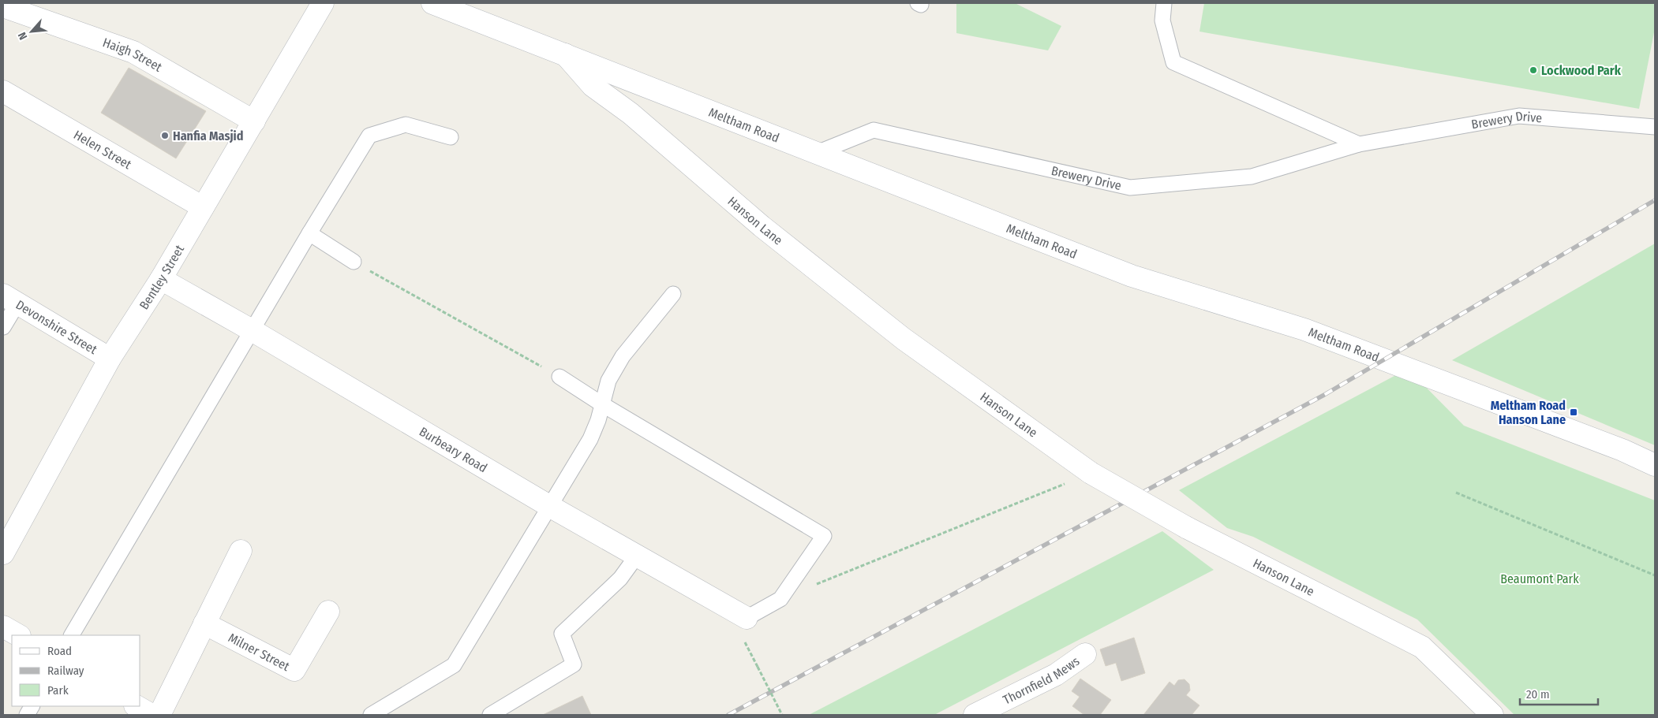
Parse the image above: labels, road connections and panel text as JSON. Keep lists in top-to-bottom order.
{
  "streets": {
    "street": [
      "Haigh Street",
      "Meltham Road",
      "Helen Street",
      "Hanson Lane",
      "Bentley Street",
      "Devonshire Street",
      "Burbeary Road",
      "Milner Street",
      "Thornfield Mews"
    ],
    "lane": ["Brewery Drive"]
  },
  "crossings": [
    ["Haigh Street", "Bentley Street"],
    ["Brewery Drive", "Meltham Road"],
    ["Meltham Road", "Hanson Lane"],
    ["Helen Street", "Bentley Street"],
    ["Bentley Street", "Devonshire Street"],
    ["Bentley Street", "Burbeary Road"]
  ],
  "parks": ["Beaumont Park"],
  "places": {
    "other": ["Lockwood Park", "Hanfia Masjid"],
    "transit": ["Meltham Road Hanson Lane"]
  },
  "legend": ["Road", "Railway", "Park"],
  "scale_bar": "20 m",
  "north": "bottom left"
}
